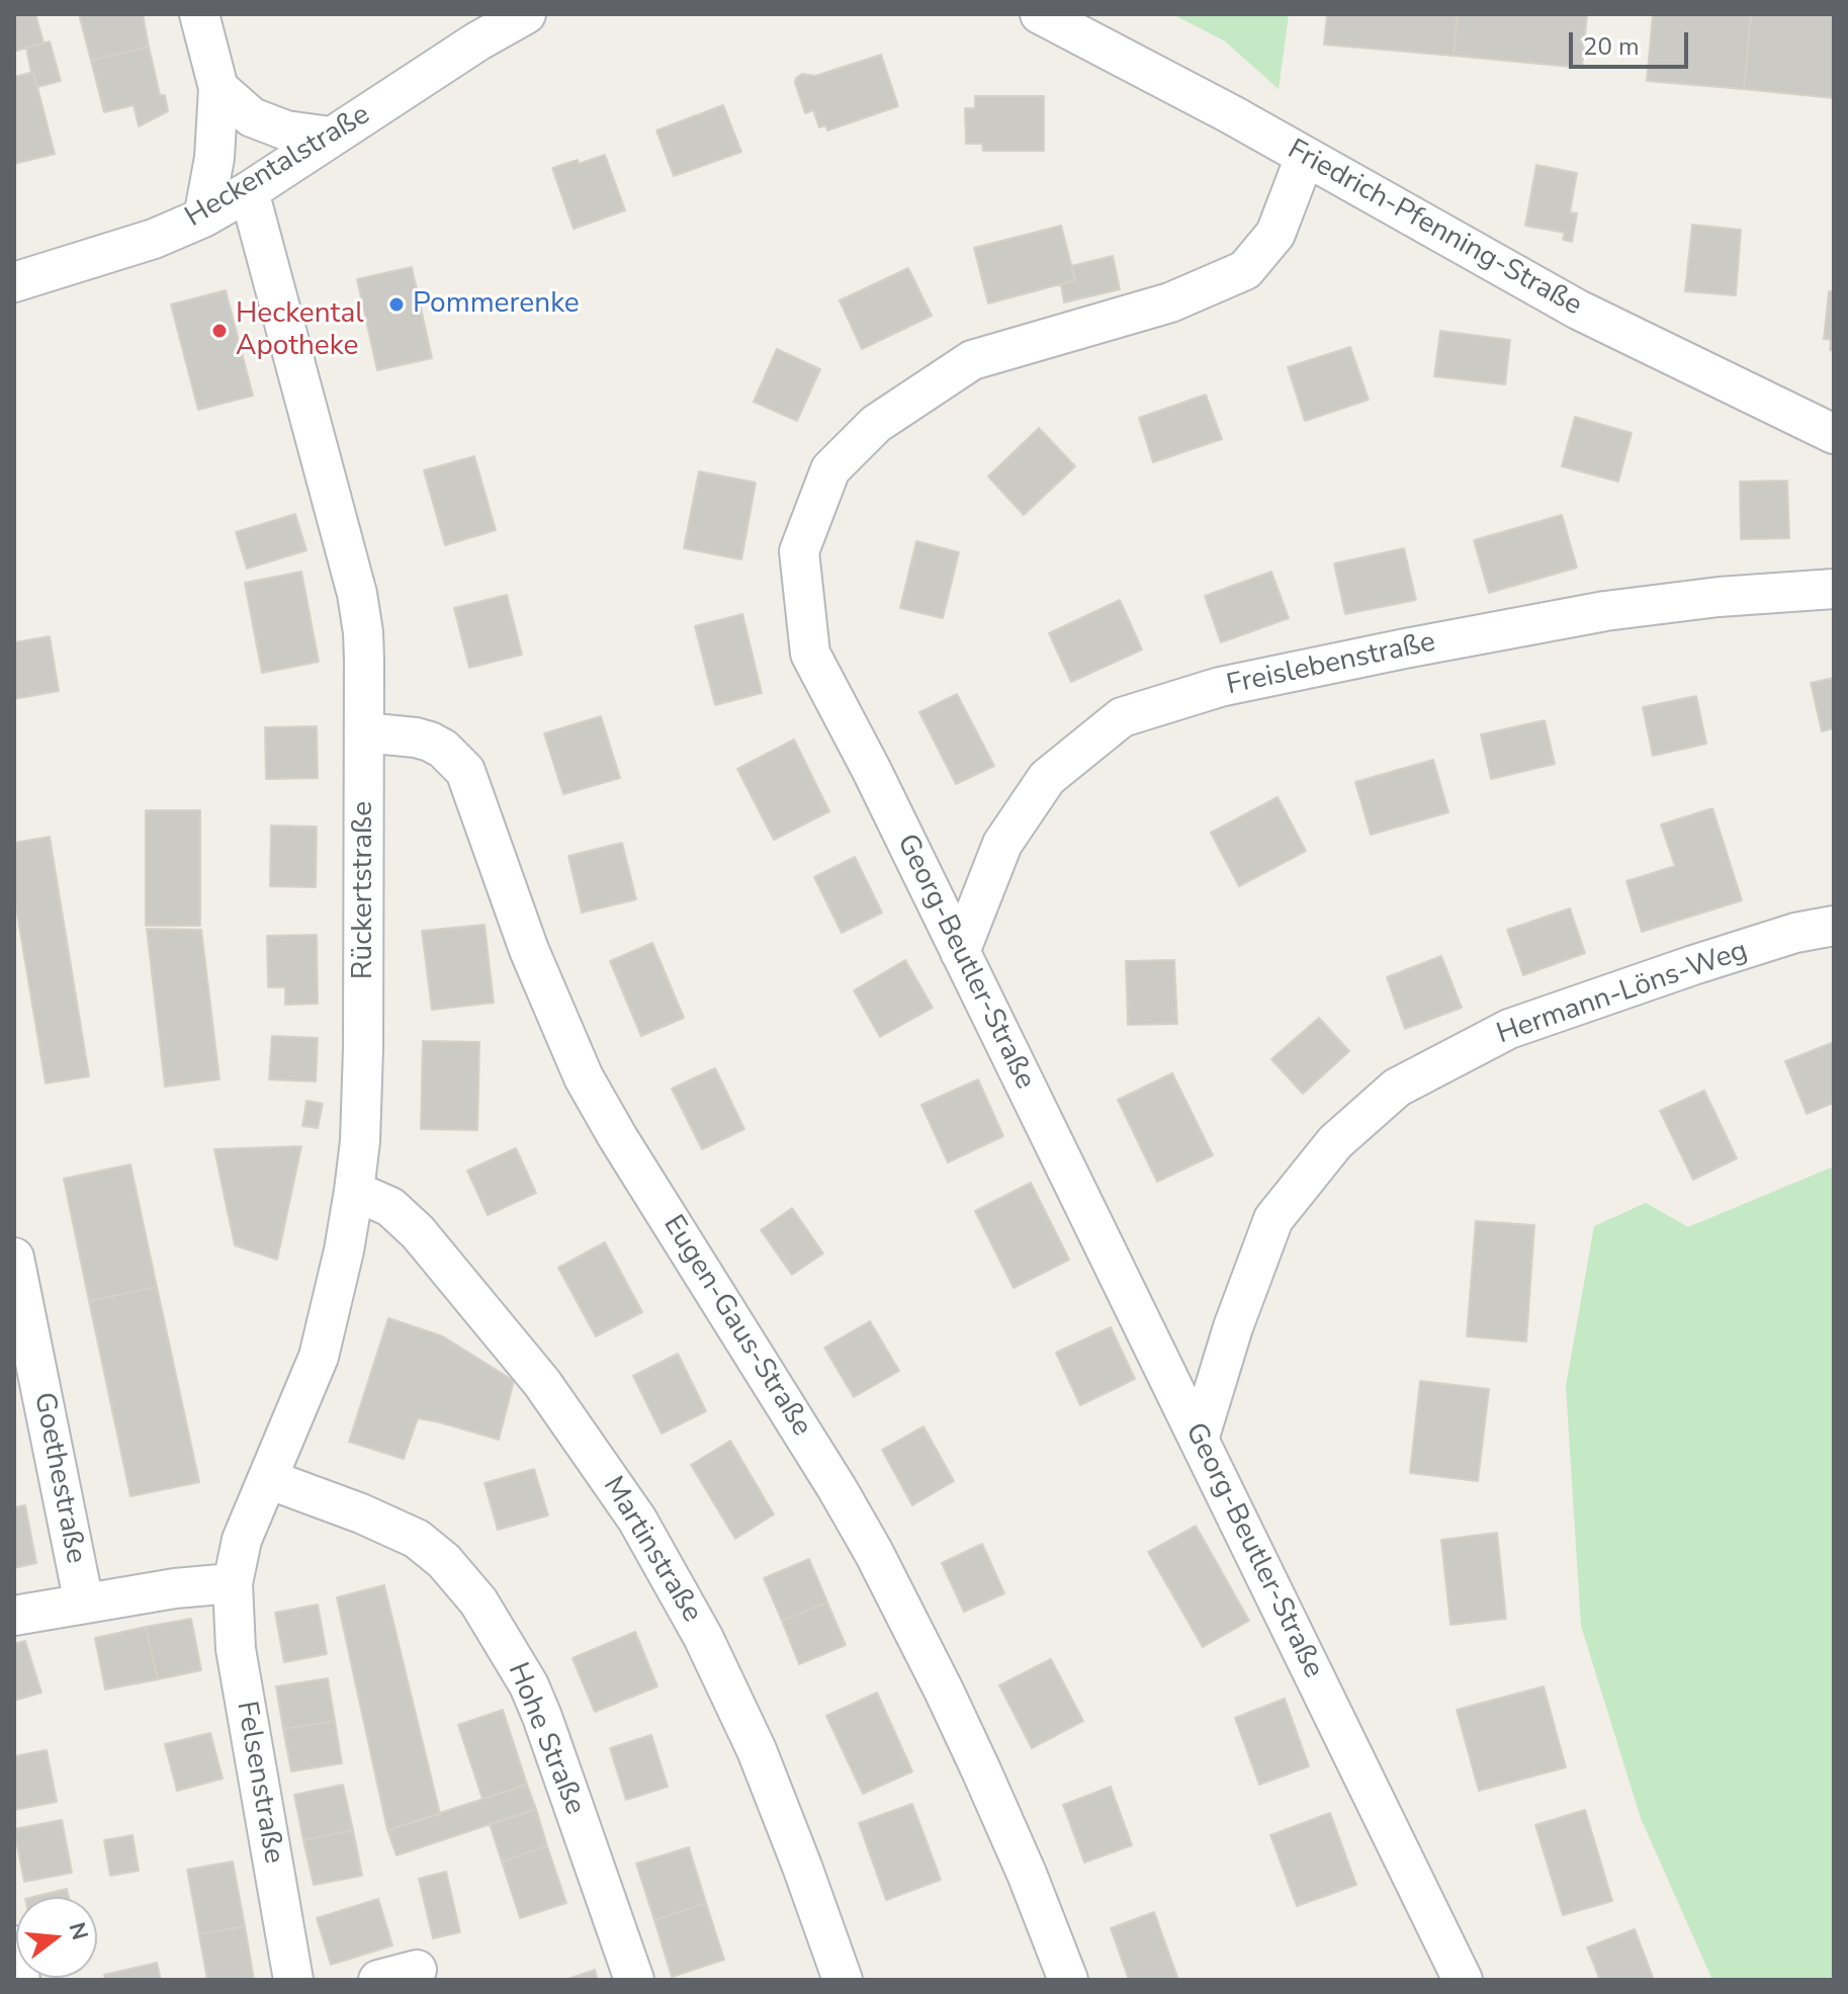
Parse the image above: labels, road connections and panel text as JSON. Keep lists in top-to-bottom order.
{
  "streets": {
    "street": [
      "Heckentalstraße",
      "Friedrich-Pfenning-Straße",
      "Freislebenstraße",
      "Rückertstraße",
      "Georg-Beutler-Straße",
      "Hermann-Löns-Weg",
      "Eugen-Gaus-Straße",
      "Goethestraße",
      "Martinstraße",
      "Hohe Straße",
      "Felsenstraße"
    ]
  },
  "crossings": [
    ["Heckentalstraße", "Rückertstraße"],
    ["Friedrich-Pfenning-Straße", "Georg-Beutler-Straße"],
    ["Freislebenstraße", "Georg-Beutler-Straße"],
    ["Rückertstraße", "Eugen-Gaus-Straße"],
    ["Rückertstraße", "Martinstraße"],
    ["Rückertstraße", "Hohe Straße"],
    ["Rückertstraße", "Felsenstraße"],
    ["Georg-Beutler-Straße", "Hermann-Löns-Weg"]
  ],
  "places": ["Pommerenke", "Heckental Apotheke"],
  "scale_bar": "20 m",
  "north": "right"
}
